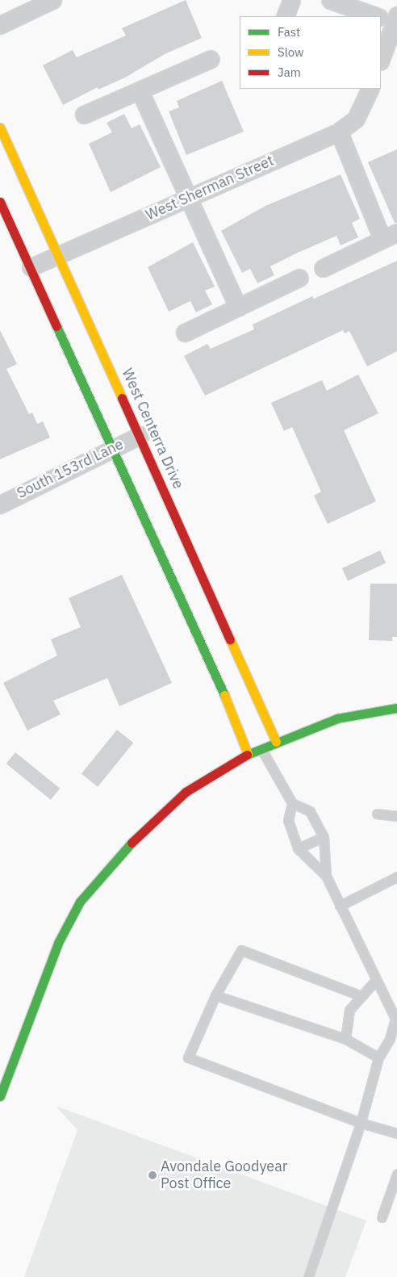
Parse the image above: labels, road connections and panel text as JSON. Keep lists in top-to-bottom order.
{
  "streets": {
    "street": ["West Sherman Street", "West Centerra Drive", "South 153rd Lane"]
  },
  "crossings": [
    ["West Sherman Street", "West Centerra Drive"],
    ["West Centerra Drive", "South 153rd Lane"]
  ],
  "places": ["Avondale Goodyear Post Office"],
  "legend": ["Fast", "Slow", "Jam"]
}
